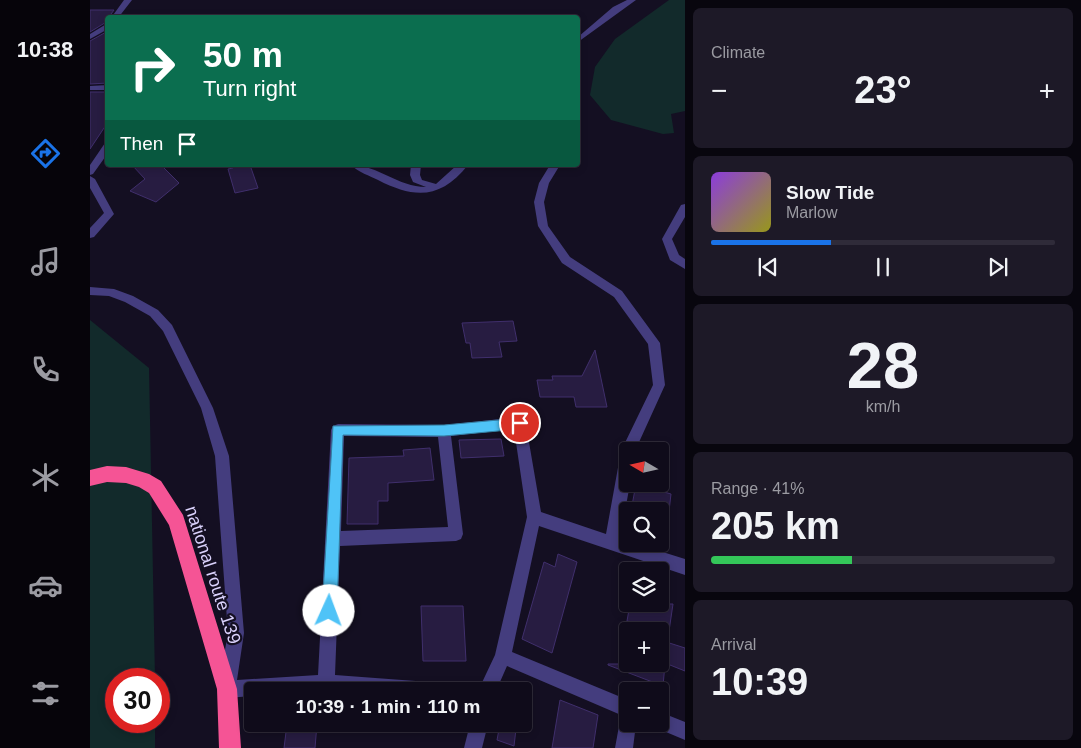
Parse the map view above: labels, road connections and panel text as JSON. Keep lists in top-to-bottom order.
{
  "streets": {
    "highway": ["national route 139"]
  },
  "north": "left",
  "page": {
    "tabs": "10:38",
    "tile": [
      "Climate",
      ["28", "km/h"],
      ["Range · 41%", "205 km"],
      ["Arrival", "10:39"]
    ],
    "turn": ["50 m", "Turn right"],
    "heat": ["−", "23°", "+"],
    "then": "Then",
    "song": ["Slow Tide", "Marlow"],
    "map_buttons": ["+", "−"],
    "limit": "30",
    "trip": "10:39 · 1 min · 110 m"
  }
}
